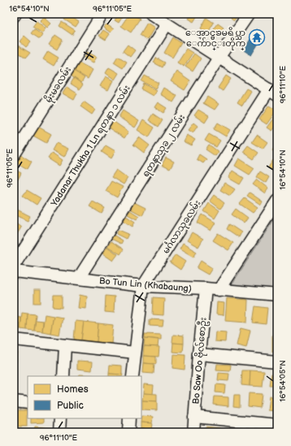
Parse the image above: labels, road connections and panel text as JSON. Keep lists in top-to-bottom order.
{
  "streets": {
    "street": [
      "မိုးမခလမ်း",
      "Yadanar Thukha 1 Ln ရတနာ ၁ လမ်း",
      "ရတနာသုခ ၂ လမ်း",
      "မင်္ဂလာသုခလမ်း",
      "Bo Tun Lin (Khabaung)",
      "Bo Saw Oo ဗိုလ်စောဦး"
    ]
  },
  "crossings": [
    ["ရတနာသုခ ၂ လမ်း", "Bo Tun Lin (Khabaung)"],
    ["မင်္ဂလာသုခလမ်း", "Bo Tun Lin (Khabaung)"],
    ["Bo Tun Lin (Khabaung)", "Bo Saw Oo ဗိုလ်စောဦး"]
  ],
  "places": {
    "temple": ["ေအာင္ဓၶမရိပ္သာ ေက်ာင္းတိုက္"]
  },
  "legend": ["Homes", "Public"],
  "coordinates": [
    "16°54'10\"N",
    "96°11'05\"E",
    "96°11'10\"E",
    "16°54'05\"N"
  ]
}
